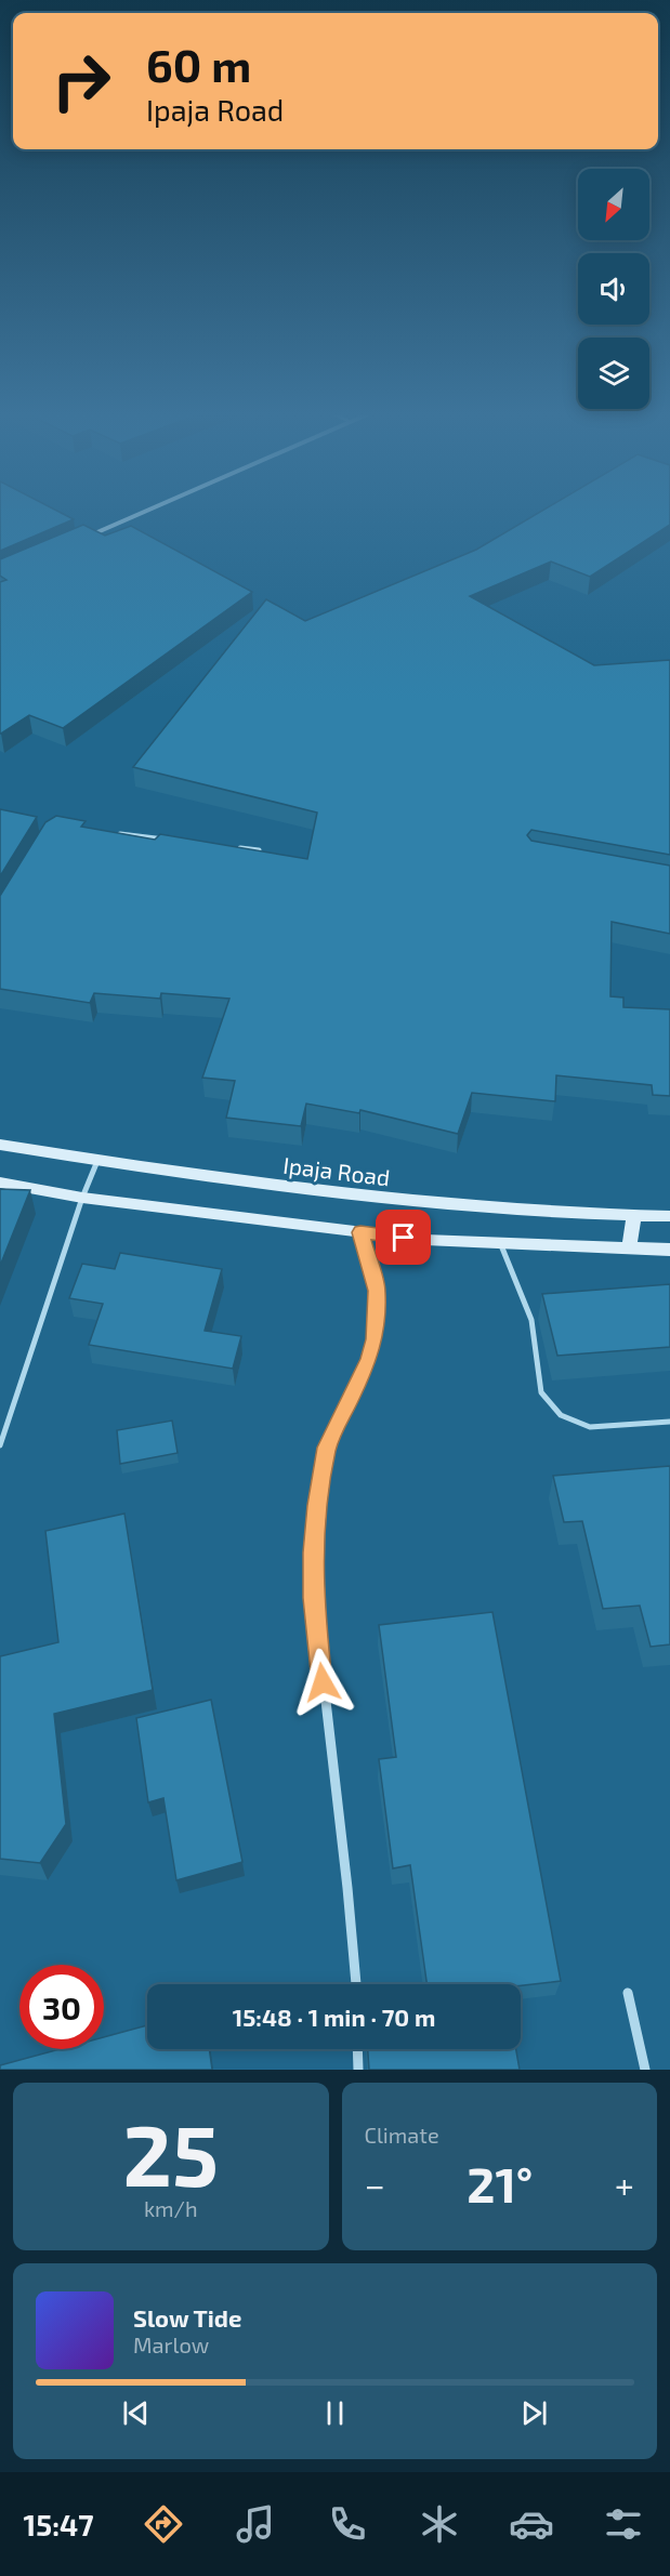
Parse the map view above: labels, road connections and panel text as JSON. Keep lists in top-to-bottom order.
{
  "streets": {
    "main road": ["Ipaja Road"]
  },
  "north": "bottom left",
  "page": {
    "turn": ["60 m", "Ipaja Road"],
    "limit": "30",
    "trip": "15:48 · 1 min · 70 m",
    "tile": [
      ["25", "km/h"],
      "Climate"
    ],
    "heat": ["−", "21°", "+"],
    "song": ["Slow Tide", "Marlow"],
    "tabs": "15:47"
  }
}
